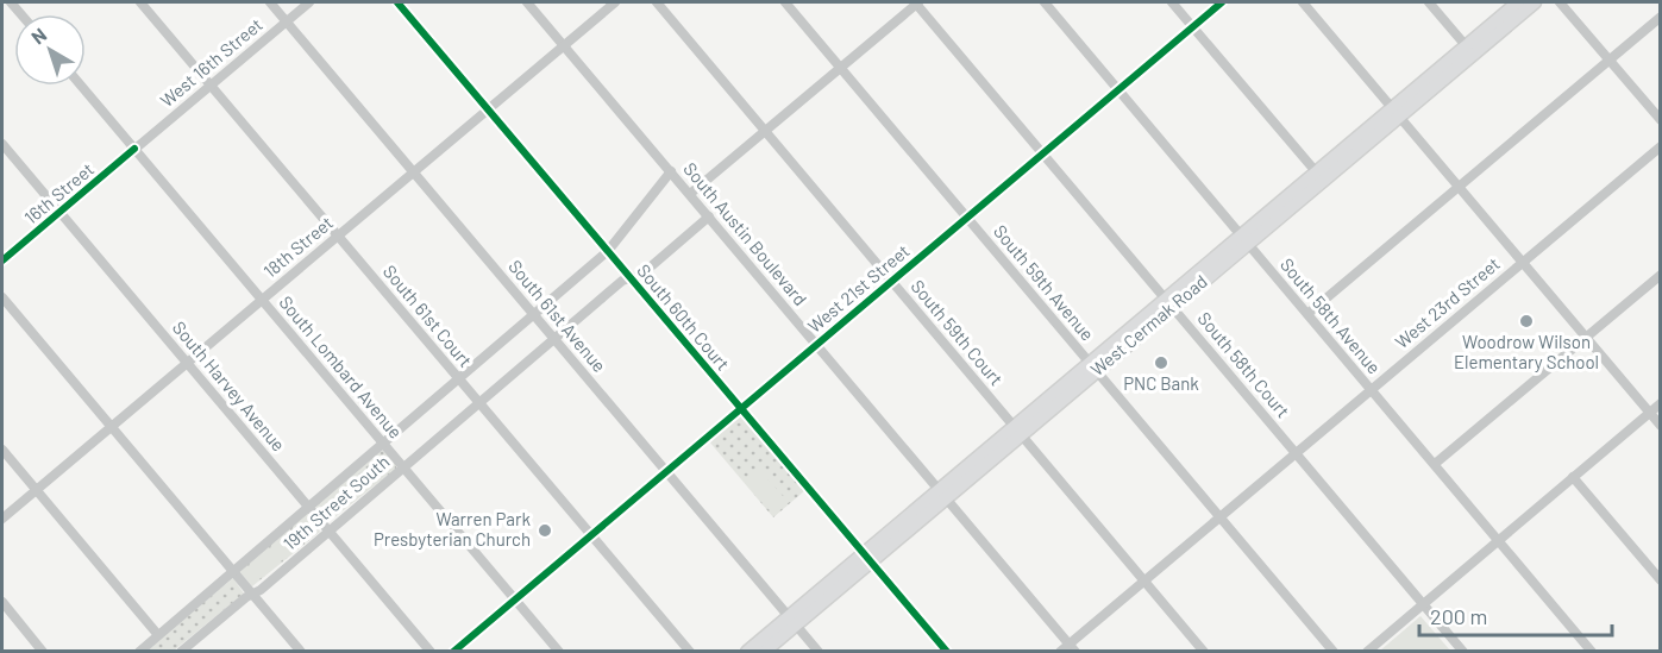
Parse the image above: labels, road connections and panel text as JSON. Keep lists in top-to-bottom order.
{
  "streets": {
    "main road": ["West Cermak Road"],
    "street": [
      "West 16th Street",
      "16th Street",
      "South Austin Boulevard",
      "18th Street",
      "South 59th Avenue",
      "West 21st Street",
      "West 23rd Street",
      "South 61st Court",
      "South 61st Avenue",
      "South 58th Avenue",
      "South 60th Court",
      "South 59th Court",
      "South 58th Court",
      "South Lombard Avenue",
      "South Harvey Avenue",
      "19th Street South"
    ]
  },
  "crossings": [
    ["West 16th Street", "16th Street"],
    ["West 16th Street", "South 61st Court"],
    ["West 16th Street", "South 61st Avenue"],
    ["West 16th Street", "South Lombard Avenue"],
    ["16th Street", "South Lombard Avenue"],
    ["16th Street", "South Harvey Avenue"],
    ["South Austin Boulevard", "18th Street"],
    ["South Austin Boulevard", "West 21st Street"],
    ["South Austin Boulevard", "West 23rd Street"],
    ["South Austin Boulevard", "West Cermak Road"],
    ["South Austin Boulevard", "19th Street South"],
    ["18th Street", "South 61st Court"],
    ["18th Street", "South 61st Avenue"],
    ["18th Street", "South 60th Court"],
    ["18th Street", "South Lombard Avenue"],
    ["18th Street", "South Harvey Avenue"],
    ["South 59th Avenue", "West 21st Street"],
    ["South 59th Avenue", "West 23rd Street"],
    ["South 59th Avenue", "West Cermak Road"],
    ["West 21st Street", "South 61st Court"],
    ["West 21st Street", "South 61st Avenue"],
    ["West 21st Street", "South 58th Avenue"],
    ["West 21st Street", "South 60th Court"],
    ["West 21st Street", "South 59th Court"],
    ["West 21st Street", "South 58th Court"],
    ["West 21st Street", "South Lombard Avenue"],
    ["West 23rd Street", "South 58th Avenue"],
    ["West 23rd Street", "South 59th Court"],
    ["West 23rd Street", "South 58th Court"],
    ["South 61st Court", "19th Street South"],
    ["South 61st Avenue", "West Cermak Road"],
    ["South 61st Avenue", "19th Street South"],
    ["South 58th Avenue", "West Cermak Road"],
    ["South 60th Court", "West Cermak Road"],
    ["South 60th Court", "19th Street South"],
    ["West Cermak Road", "South 59th Court"],
    ["West Cermak Road", "South 58th Court"],
    ["South Lombard Avenue", "19th Street South"],
    ["South Harvey Avenue", "19th Street South"]
  ],
  "places": ["Woodrow Wilson Elementary School", "PNC Bank", "Warren Park Presbyterian Church"],
  "scale_bar": "200 m",
  "north": "top left"
}
